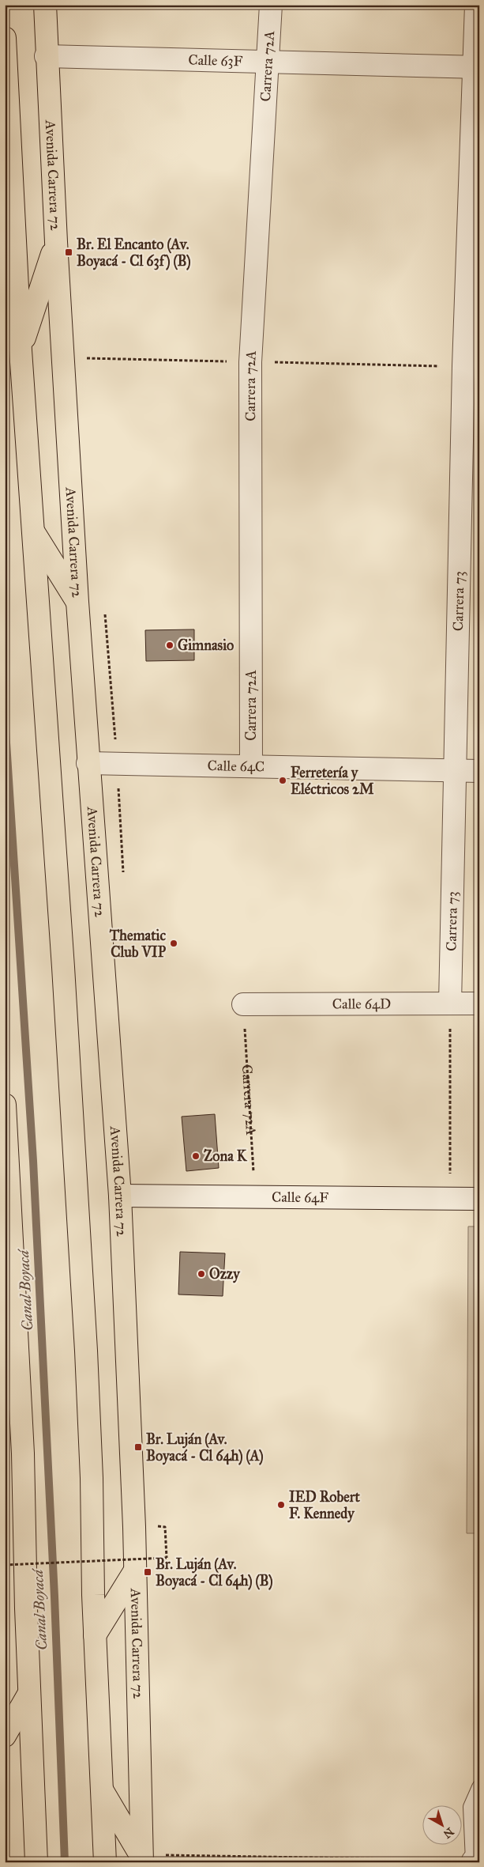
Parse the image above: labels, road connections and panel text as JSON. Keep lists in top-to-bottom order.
{
  "streets": {
    "highway": ["Avenida Carrera 72"],
    "street": [
      "Calle 63F",
      "Carrera 72A",
      "Carrera 73",
      "Calle 64C",
      "Calle 64D",
      "Calle 64F"
    ]
  },
  "crossings": [
    ["Calle 63F", "Carrera 72A"],
    ["Calle 63F", "Avenida Carrera 72"],
    ["Calle 63F", "Carrera 73"],
    ["Carrera 72A", "Calle 64C"],
    ["Carrera 72A", "Calle 64D"],
    ["Carrera 72A", "Calle 64F"],
    ["Avenida Carrera 72", "Calle 64C"],
    ["Avenida Carrera 72", "Calle 64F"],
    ["Carrera 73", "Calle 64C"],
    ["Carrera 73", "Calle 64D"]
  ],
  "water": ["Canal Boyacá"],
  "places": {
    "transit": ["Br. El Encanto (Av. Boyacá - Cl 63f) (B)", "Br. Luján (Av. Boyacá - Cl 64h) (A)", "Br. Luján (Av. Boyacá - Cl 64h) (B)"],
    "other": [
      "Gimnasio",
      "Ferretería y Eléctricos 2M",
      "Thematic Club VIP",
      "Zona K",
      "Ozzy",
      "IED Robert F. Kennedy"
    ]
  },
  "north": "bottom right"
}
